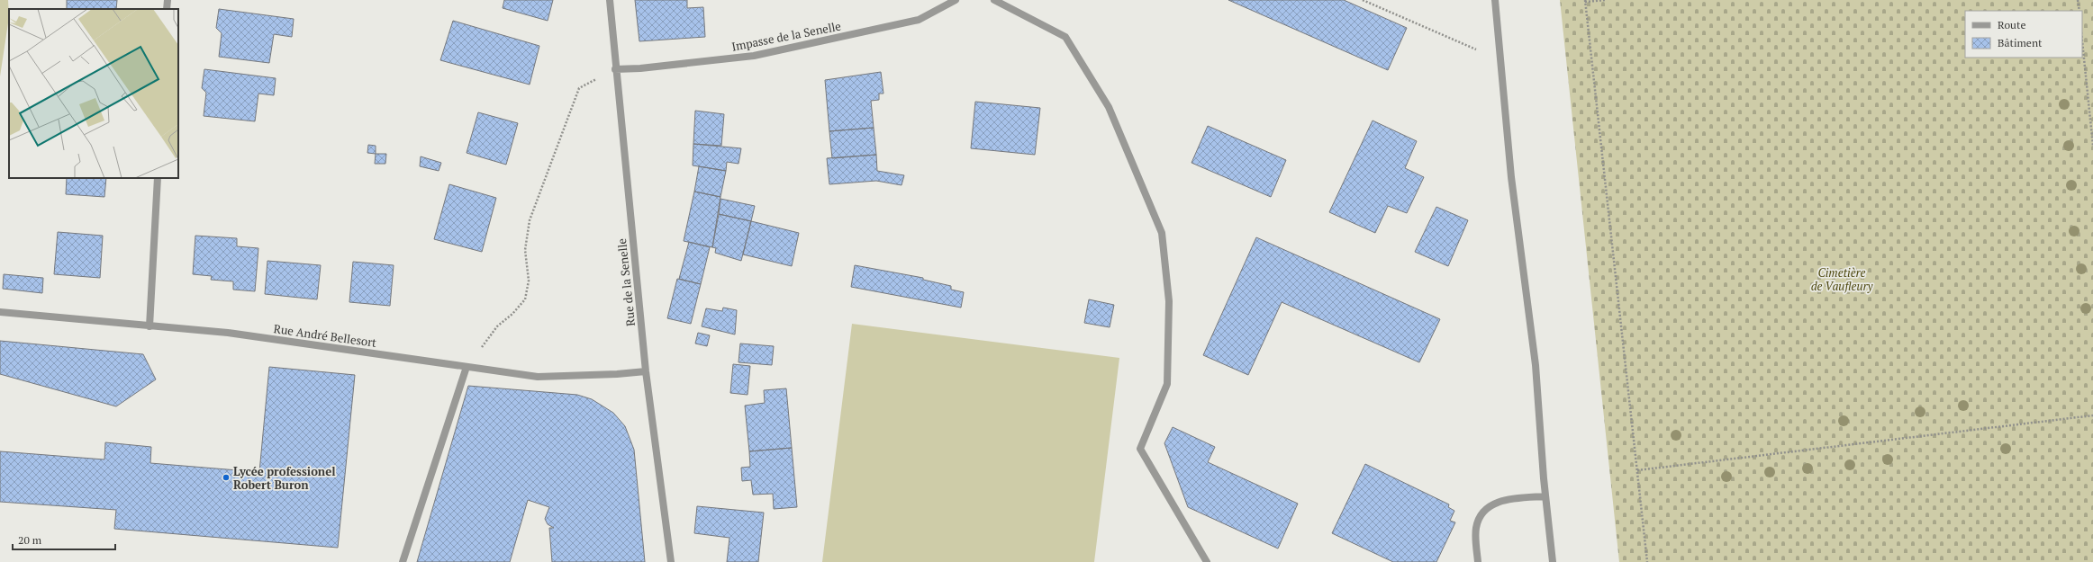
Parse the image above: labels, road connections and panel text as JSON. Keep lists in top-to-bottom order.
{
  "streets": {
    "street": ["Impasse de la Senelle", "Rue de la Senelle", "Rue André Bellesort"]
  },
  "crossings": [
    ["Impasse de la Senelle", "Rue de la Senelle"],
    ["Rue de la Senelle", "Rue André Bellesort"]
  ],
  "parks": ["Cimetière de Vaufleury"],
  "places": ["Lycée professionel Robert Buron"],
  "legend": ["Route", "Bâtiment"],
  "scale_bar": "20 m"
}
